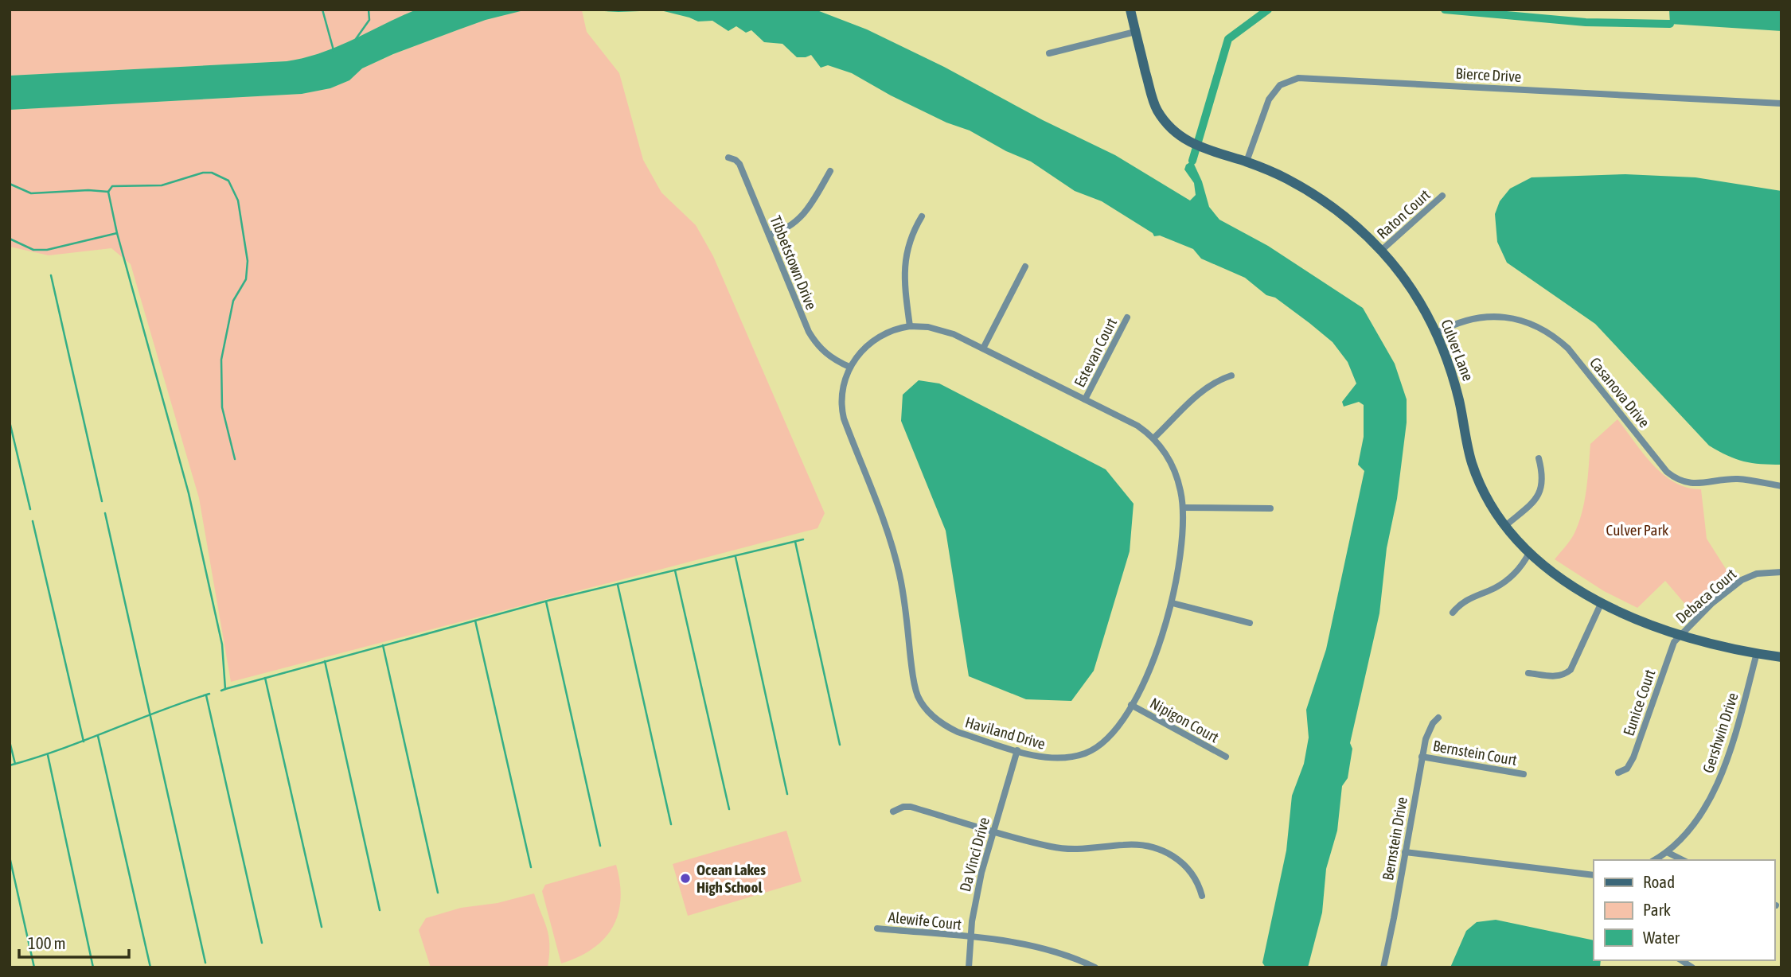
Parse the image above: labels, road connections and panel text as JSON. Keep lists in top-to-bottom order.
{
  "streets": {
    "street": [
      "Bierce Drive",
      "Raton Court",
      "Tibbetstown Drive",
      "Culver Lane",
      "Estevan Court",
      "Casanova Drive",
      "Debaca Court",
      "Eunice Court",
      "Nipigon Court",
      "Haviland Drive",
      "Gershwin Drive",
      "Bernstein Court",
      "Bernstein Drive",
      "Da Vinci Drive",
      "Alewife Court"
    ]
  },
  "crossings": [
    ["Bierce Drive", "Culver Lane"],
    ["Raton Court", "Culver Lane"],
    ["Tibbetstown Drive", "Haviland Drive"],
    ["Culver Lane", "Casanova Drive"],
    ["Culver Lane", "Debaca Court"],
    ["Culver Lane", "Eunice Court"],
    ["Culver Lane", "Gershwin Drive"],
    ["Estevan Court", "Haviland Drive"],
    ["Debaca Court", "Eunice Court"],
    ["Nipigon Court", "Haviland Drive"],
    ["Haviland Drive", "Da Vinci Drive"],
    ["Bernstein Court", "Bernstein Drive"],
    ["Da Vinci Drive", "Alewife Court"]
  ],
  "parks": ["Culver Park"],
  "places": ["Ocean Lakes High School"],
  "legend": ["Road", "Park", "Water"],
  "scale_bar": "100 m"
}
